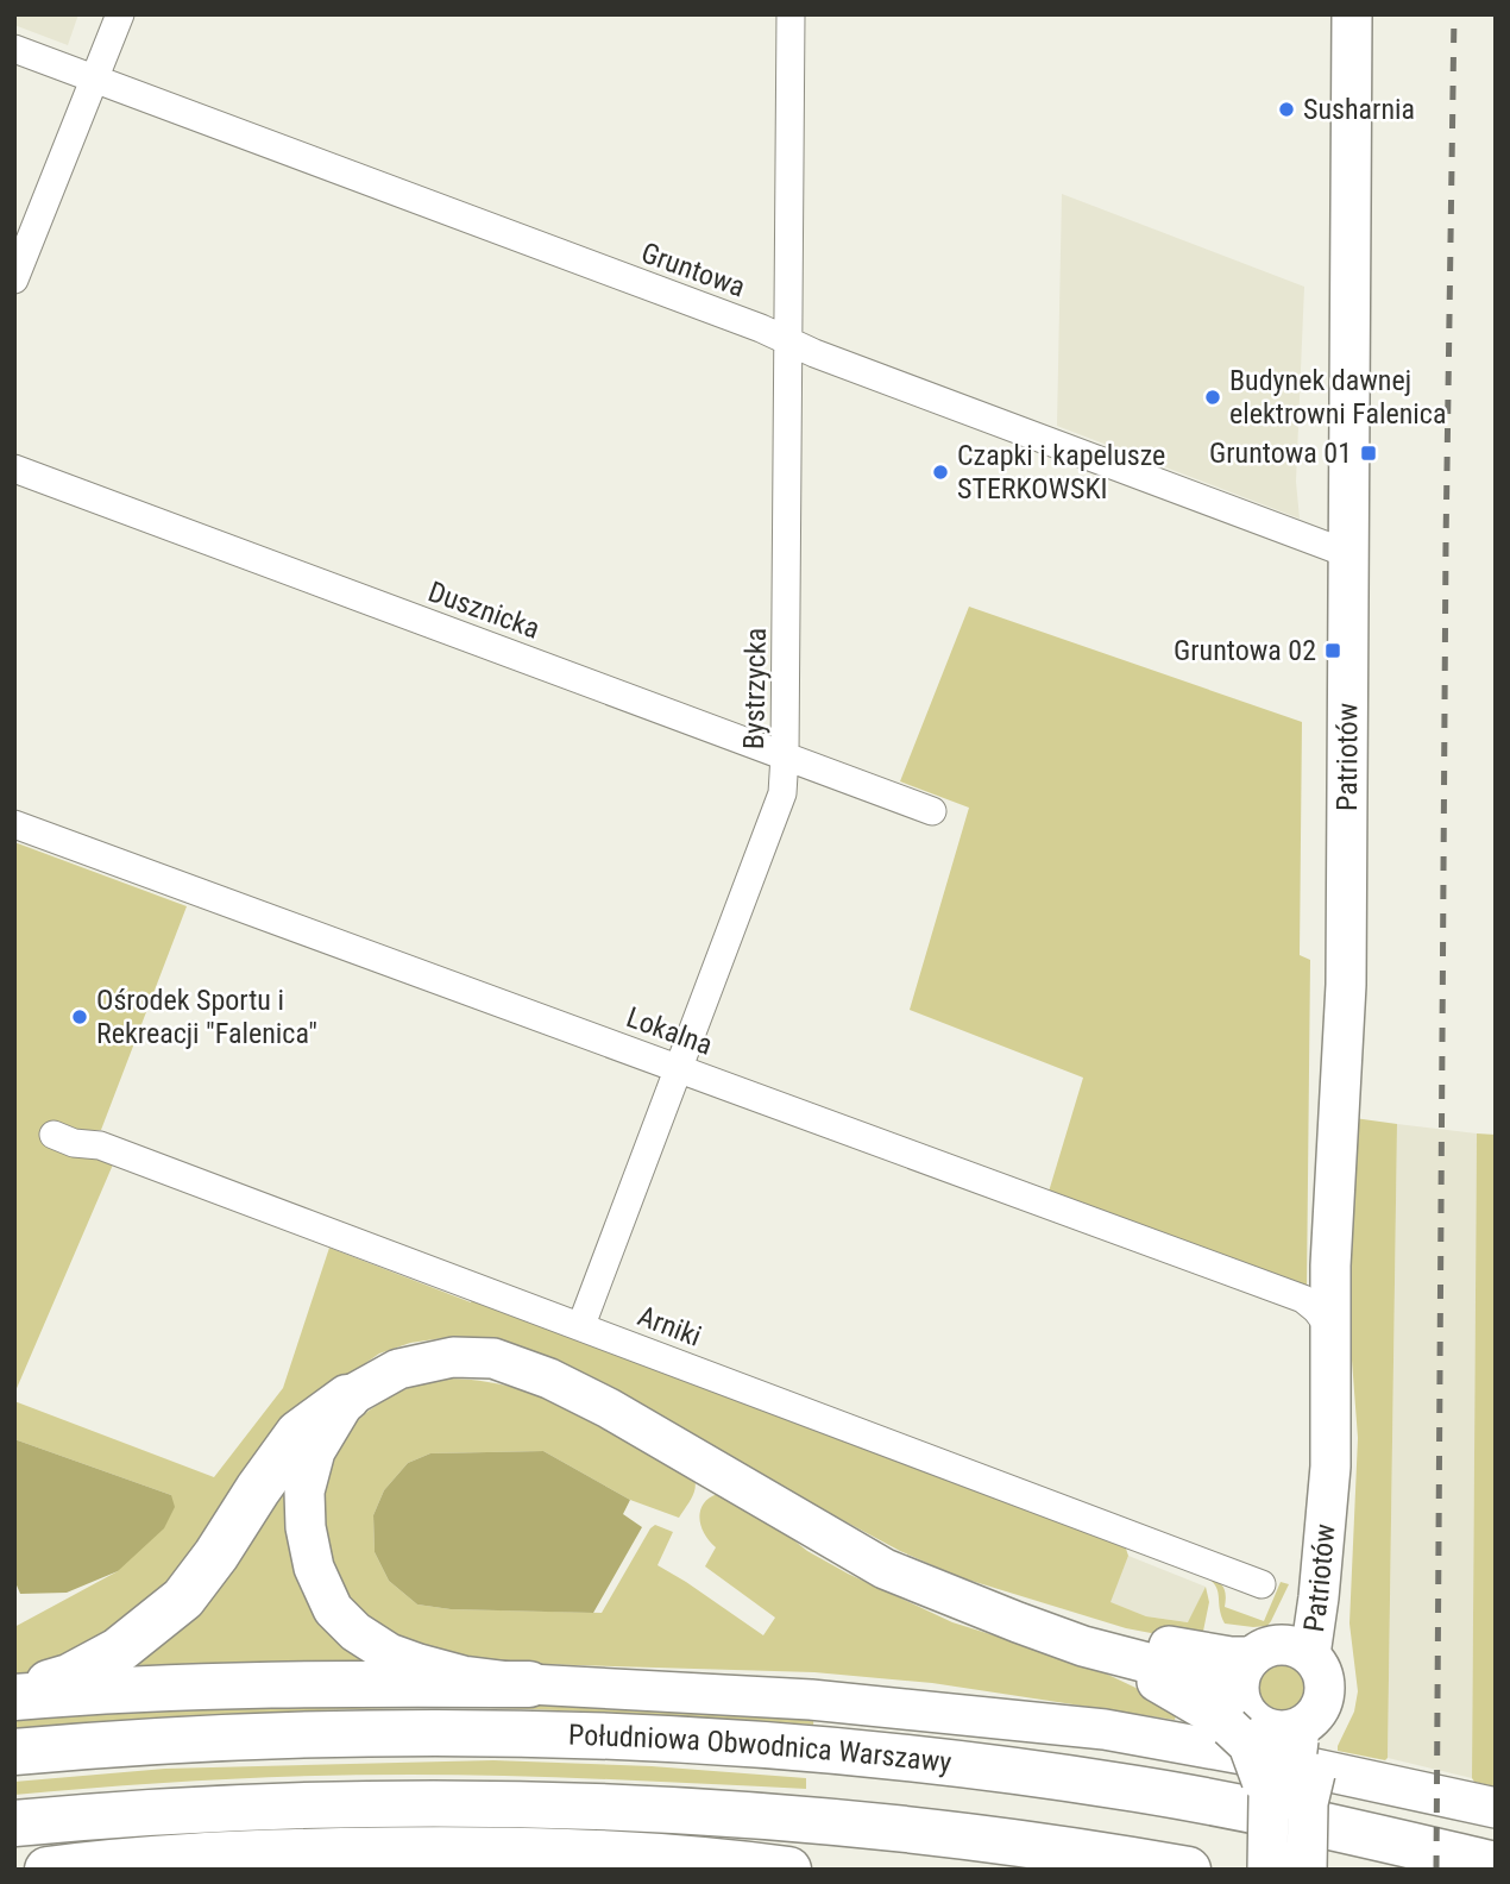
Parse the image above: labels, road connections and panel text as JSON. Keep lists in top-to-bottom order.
{
  "streets": {
    "highway": ["Południowa Obwodnica Warszawy"],
    "main road": ["Patriotów"],
    "street": [
      "Gruntowa",
      "Dusznicka",
      "Bystrzycka",
      "Lokalna",
      "Arniki"
    ]
  },
  "crossings": [
    ["Gruntowa", "Bystrzycka"],
    ["Gruntowa", "Patriotów"],
    ["Dusznicka", "Bystrzycka"],
    ["Bystrzycka", "Lokalna"],
    ["Bystrzycka", "Arniki"],
    ["Patriotów", "Lokalna"]
  ],
  "places": {
    "other": [
      "Susharnia",
      "Budynek dawnej elektrowni Falenica",
      "Czapki i kapelusze STERKOWSKI",
      "Ośrodek Sportu i Rekreacji \"Falenica\""
    ],
    "transit": ["Gruntowa 01", "Gruntowa 02"]
  }
}
